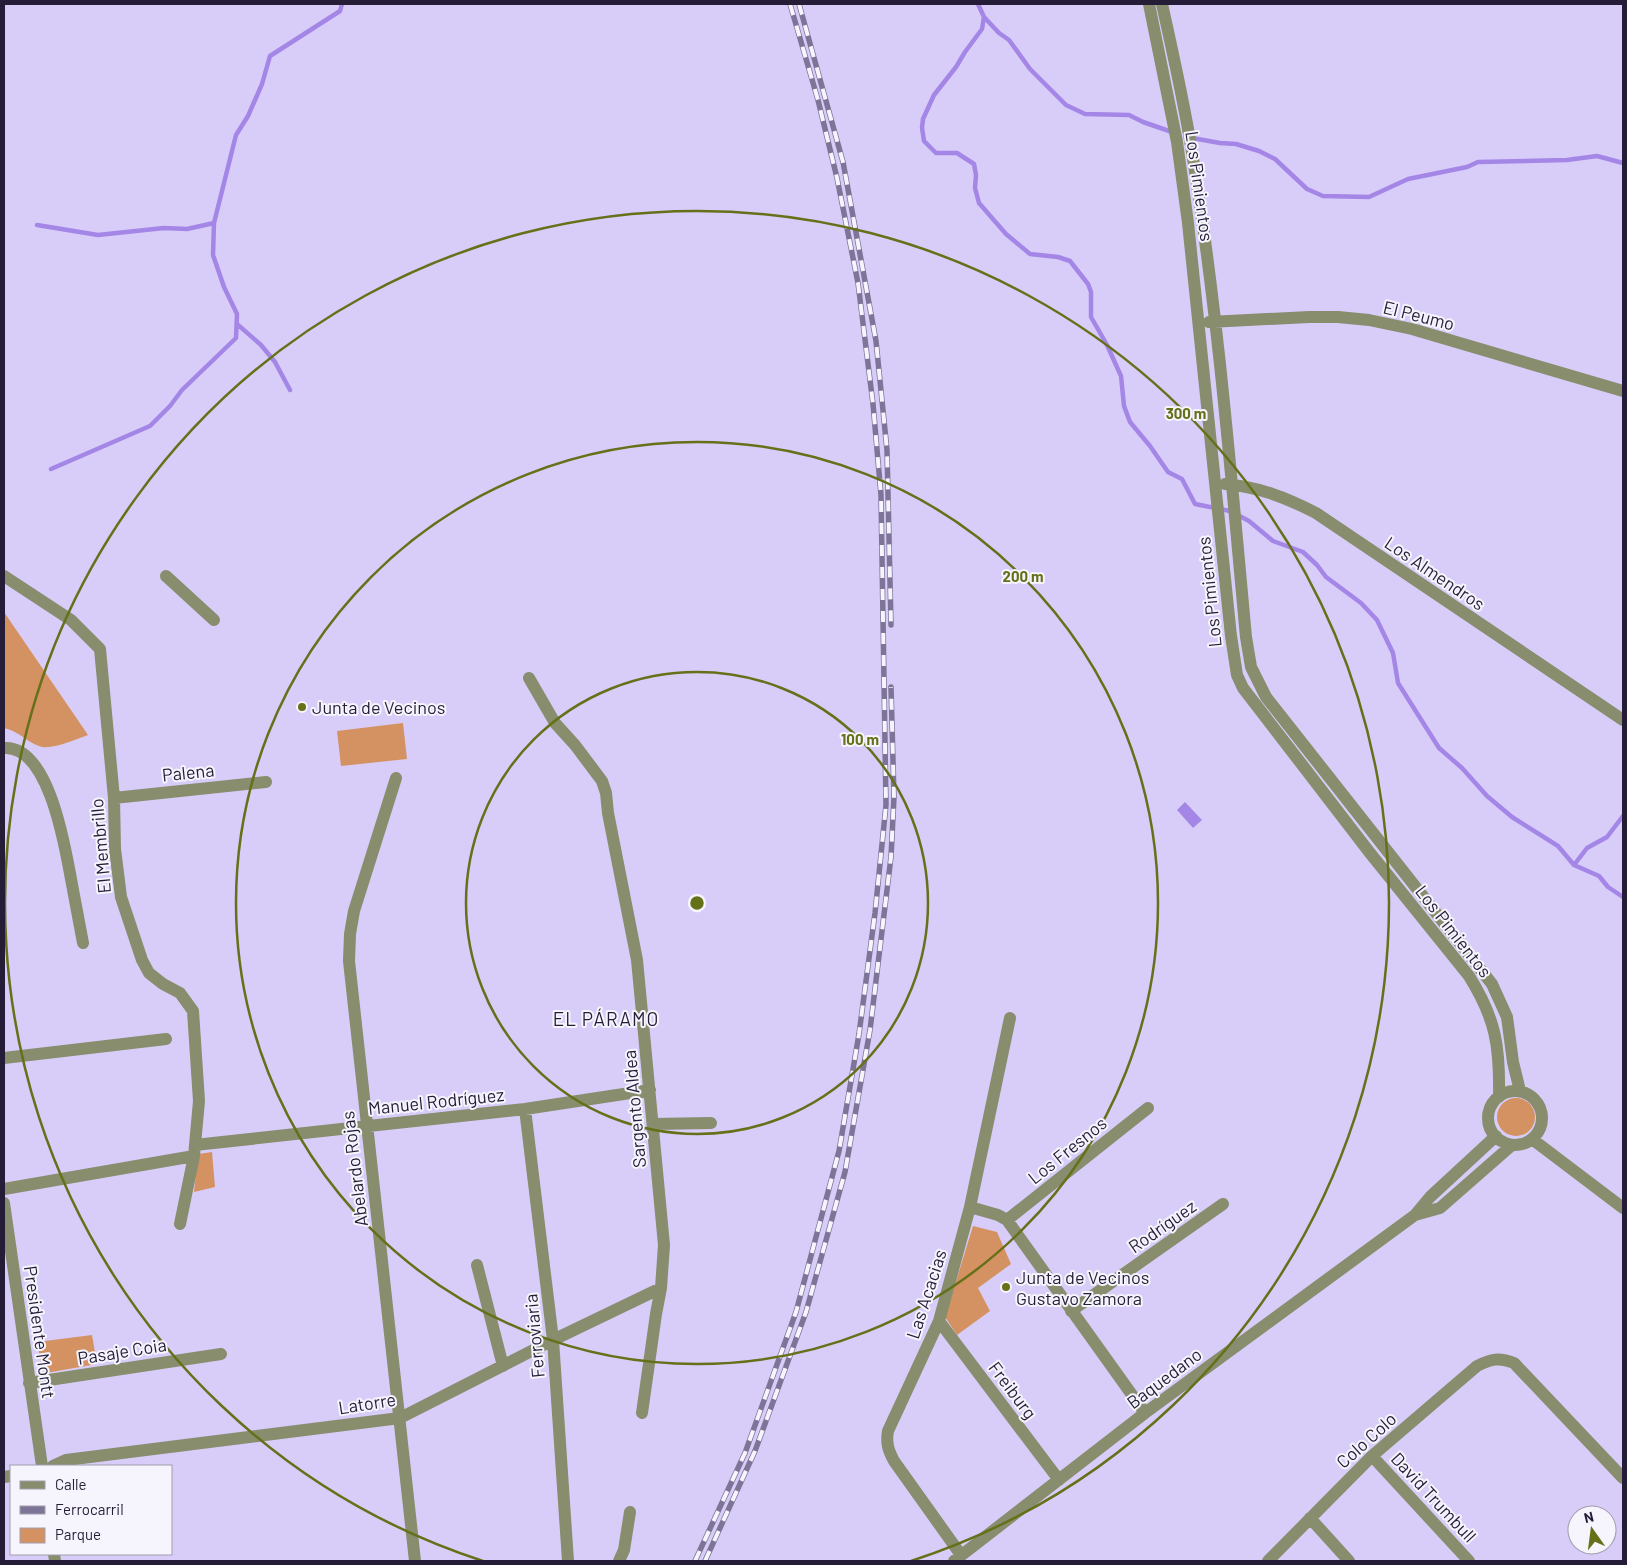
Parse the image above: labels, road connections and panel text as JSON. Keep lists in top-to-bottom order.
{
  "streets": {
    "street": [
      "Los Pimientos",
      "El Peumo",
      "Los Almendros",
      "Palena",
      "El Membrillo",
      "Manuel Rodríguez",
      "Sargento Aldea",
      "Los Fresnos",
      "Abelardo Rojas",
      "Rodríguez",
      "Las Acacias",
      "Presidente Montt",
      "Ferroviaria",
      "Pasaje Coia",
      "Baquedano",
      "Freiburg",
      "Latorre",
      "Colo Colo",
      "David Trumbull"
    ]
  },
  "crossings": [
    ["Los Pimientos", "El Peumo"],
    ["Los Pimientos", "Los Almendros"],
    ["Palena", "El Membrillo"],
    ["El Membrillo", "Manuel Rodríguez"],
    ["Manuel Rodríguez", "Sargento Aldea"],
    ["Manuel Rodríguez", "Abelardo Rojas"],
    ["Manuel Rodríguez", "Ferroviaria"],
    ["Sargento Aldea", "Latorre"],
    ["Abelardo Rojas", "Latorre"],
    ["Las Acacias", "Baquedano"],
    ["Las Acacias", "Freiburg"],
    ["Presidente Montt", "Pasaje Coia"],
    ["Ferroviaria", "Latorre"],
    ["Baquedano", "Freiburg"],
    ["Colo Colo", "David Trumbull"]
  ],
  "districts": ["EL PÁRAMO"],
  "places": ["Junta de Vecinos", "Junta de Vecinos Gustavo Zamora"],
  "legend": ["Calle", "Ferrocarril", "Parque"],
  "north": "top",
  "rings": ["300 m", "200 m", "100 m"]
}
